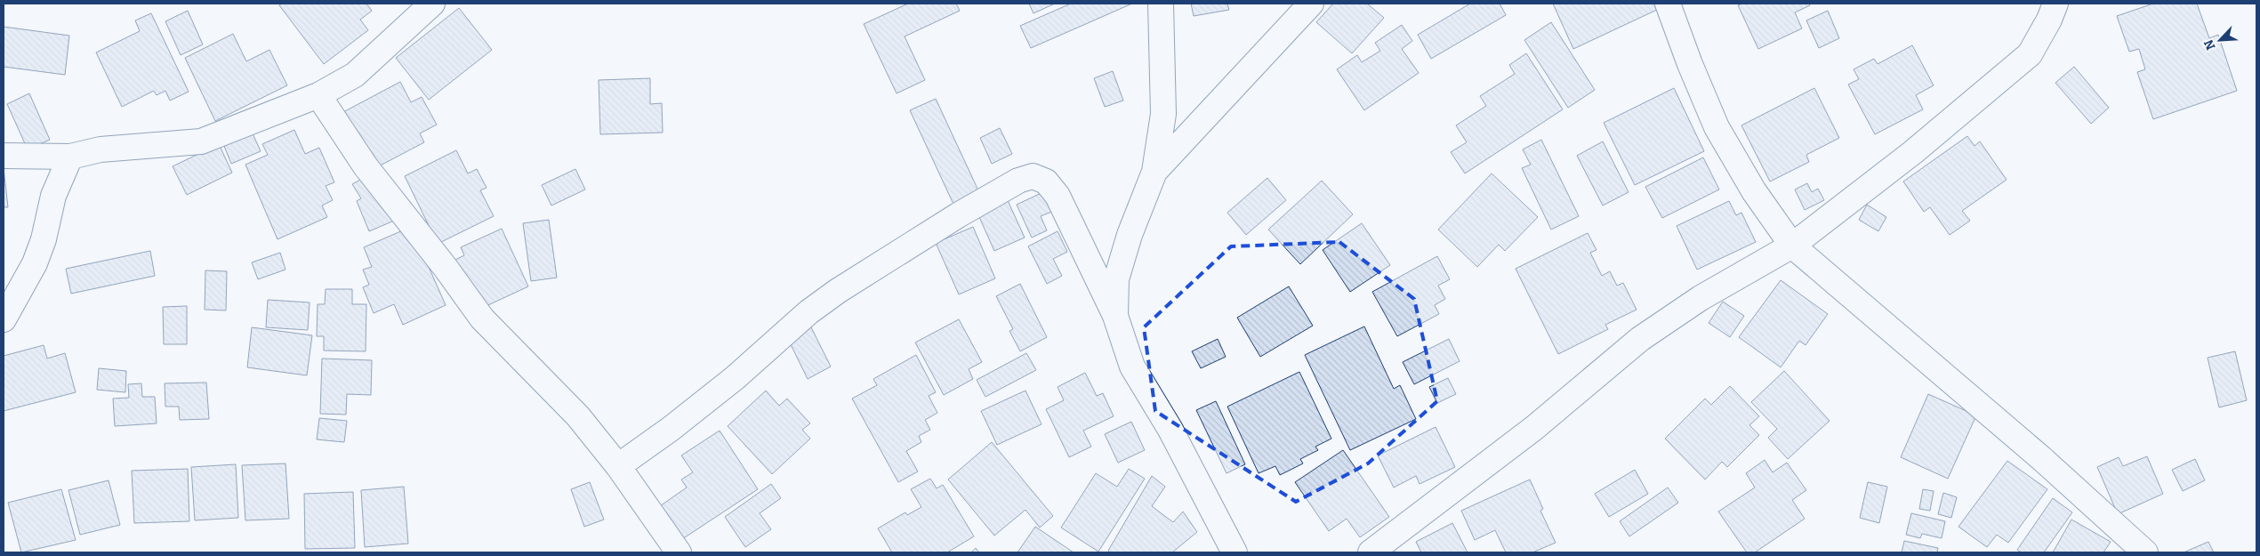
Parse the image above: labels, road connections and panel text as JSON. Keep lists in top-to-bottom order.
{
  "north": "bottom left"
}
